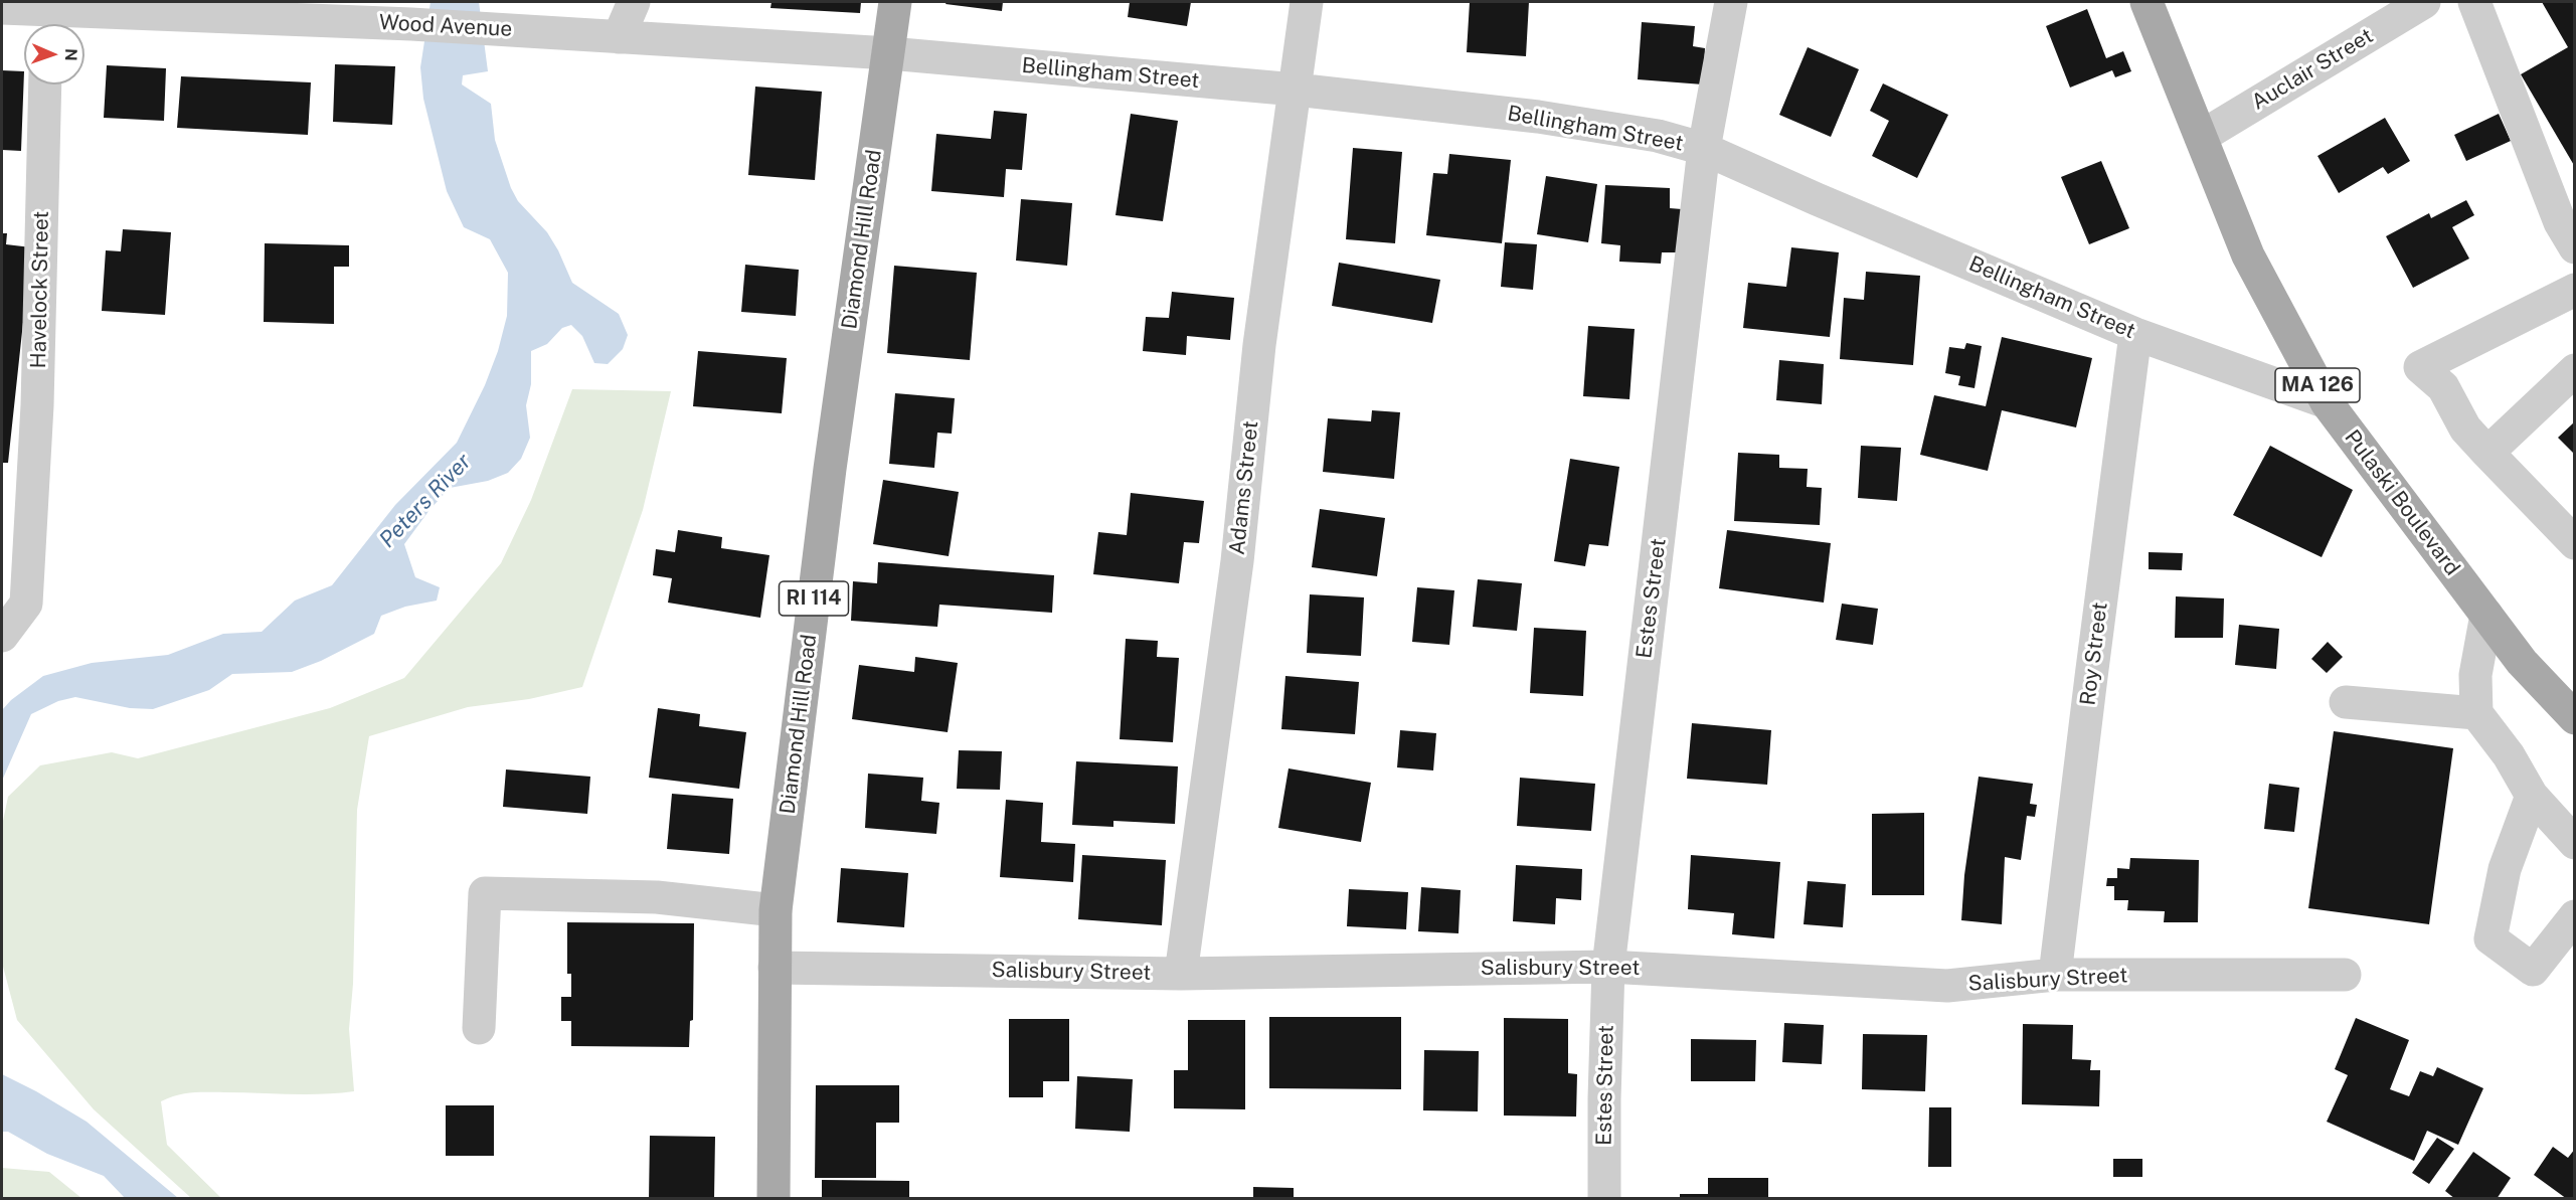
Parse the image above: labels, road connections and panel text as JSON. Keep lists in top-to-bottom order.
{
  "streets": {
    "main road": [
      "Diamond Hill Road",
      "MA 126",
      "Pulaski Boulevard",
      "RI 114"
    ],
    "street": [
      "Wood Avenue",
      "Auclair Street",
      "Bellingham Street",
      "Havelock Street",
      "Adams Street",
      "Estes Street",
      "Roy Street",
      "Salisbury Street"
    ]
  },
  "crossings": [
    ["Wood Avenue", "Bellingham Street"],
    ["Wood Avenue", "Diamond Hill Road"],
    ["Auclair Street", "Pulaski Boulevard"],
    ["Bellingham Street", "Diamond Hill Road"],
    ["Bellingham Street", "Adams Street"],
    ["Bellingham Street", "Pulaski Boulevard"],
    ["Bellingham Street", "Estes Street"],
    ["Bellingham Street", "Roy Street"],
    ["Diamond Hill Road", "Salisbury Street"],
    ["Adams Street", "Salisbury Street"],
    ["Estes Street", "Salisbury Street"],
    ["Roy Street", "Salisbury Street"]
  ],
  "water": ["Peters River"],
  "north": "right"
}
